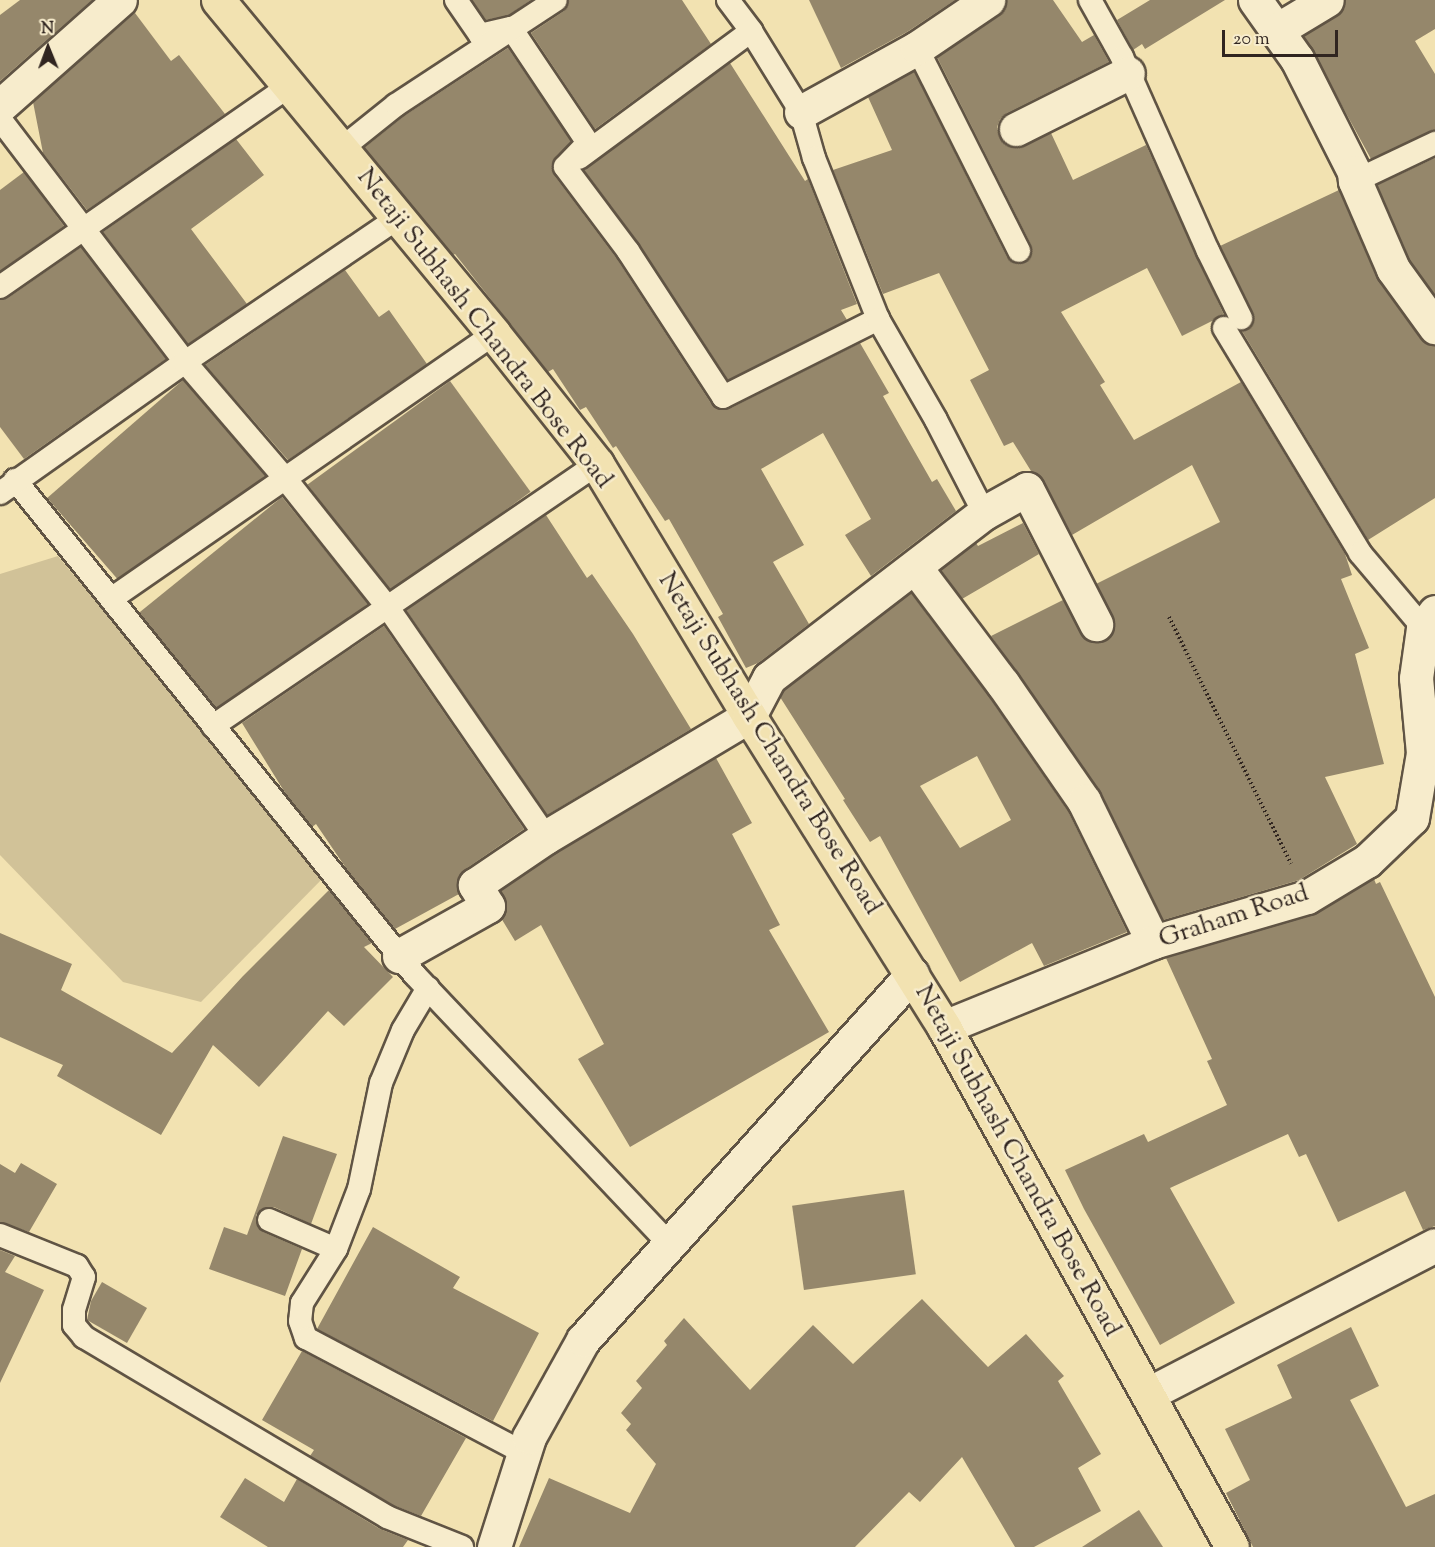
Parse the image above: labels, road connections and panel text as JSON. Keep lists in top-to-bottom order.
{
  "streets": {
    "main road": ["Netaji Subhash Chandra Bose Road"],
    "street": ["Graham Road"]
  },
  "crossings": [
    ["Netaji Subhash Chandra Bose Road", "Graham Road"]
  ],
  "scale_bar": "20 m",
  "north": "top"
}
